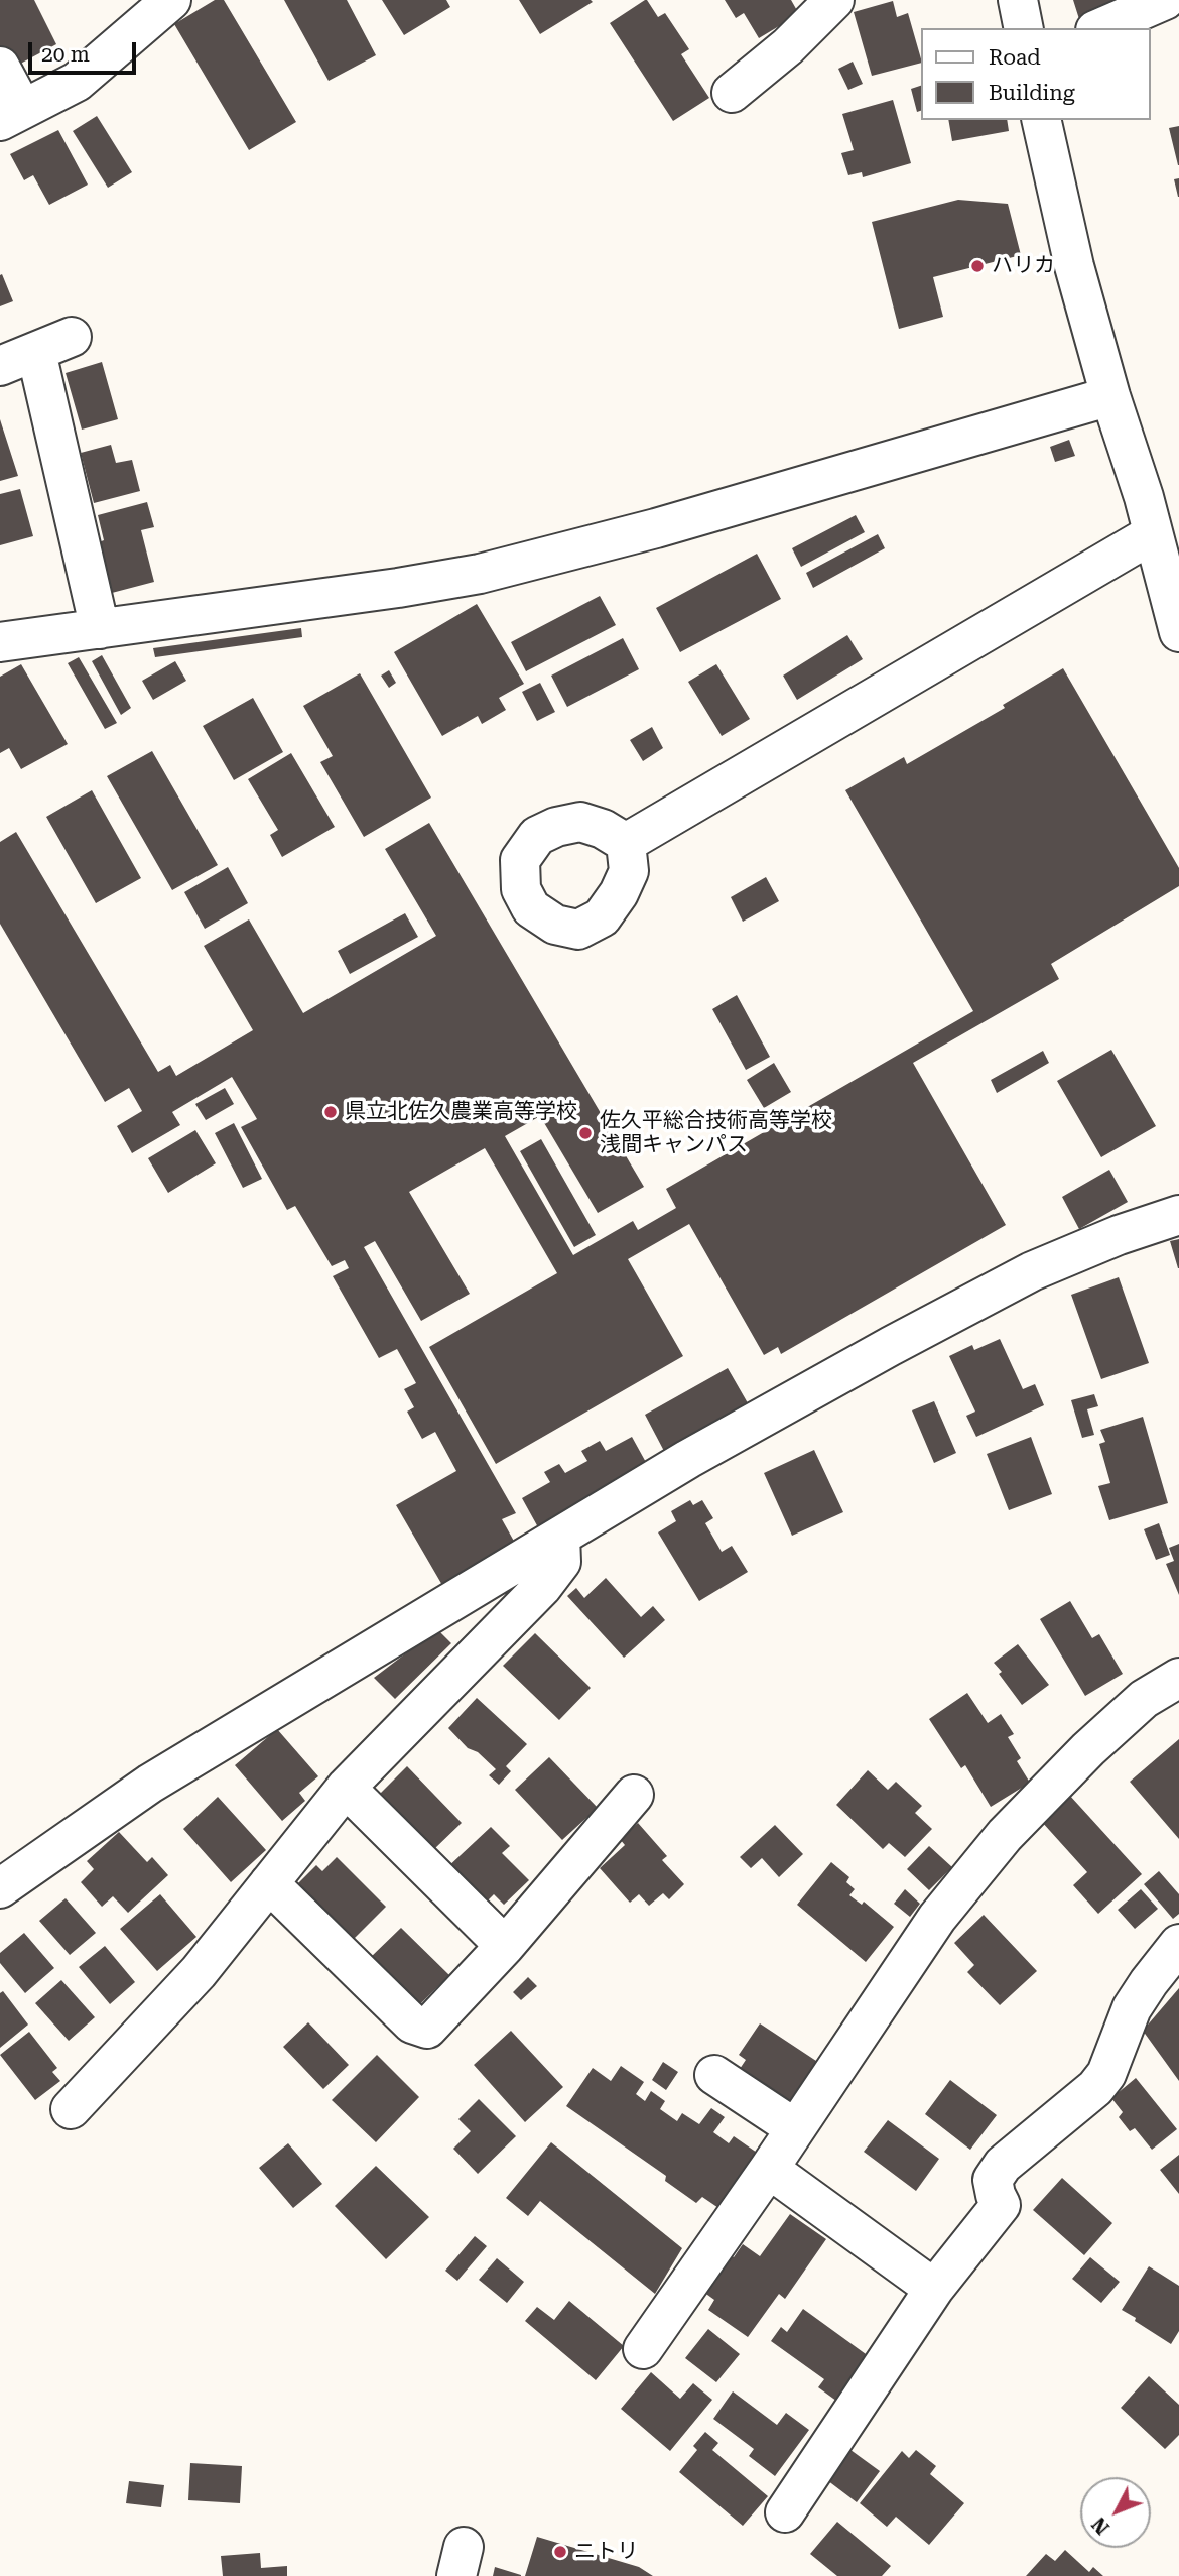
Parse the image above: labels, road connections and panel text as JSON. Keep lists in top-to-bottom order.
{
  "places": [
    "ハリカ",
    "県立北佐久農業高等学校",
    "佐久平総合技術高等学校 浅間キャンパス",
    "ニトリ"
  ],
  "legend": ["Road", "Building"],
  "scale_bar": "20 m",
  "north": "bottom left"
}
